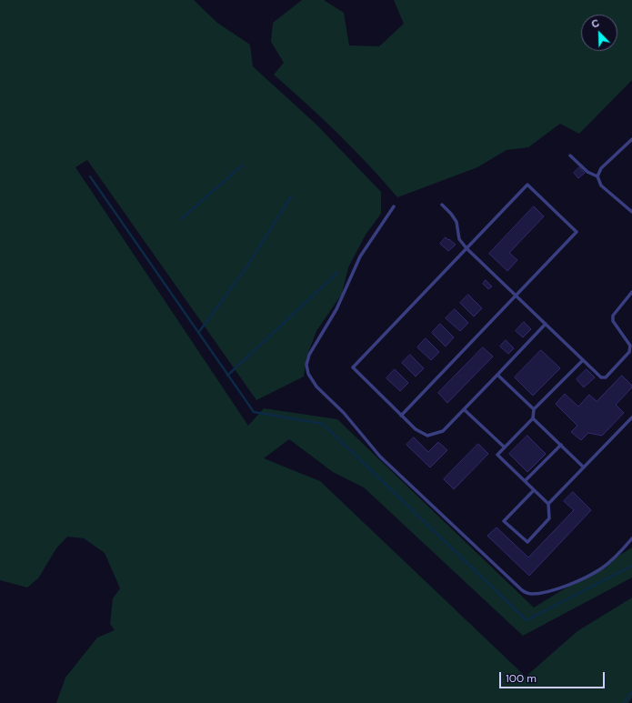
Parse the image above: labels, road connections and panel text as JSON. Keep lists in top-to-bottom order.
{
  "scale_bar": "100 m",
  "north": "top left"
}
